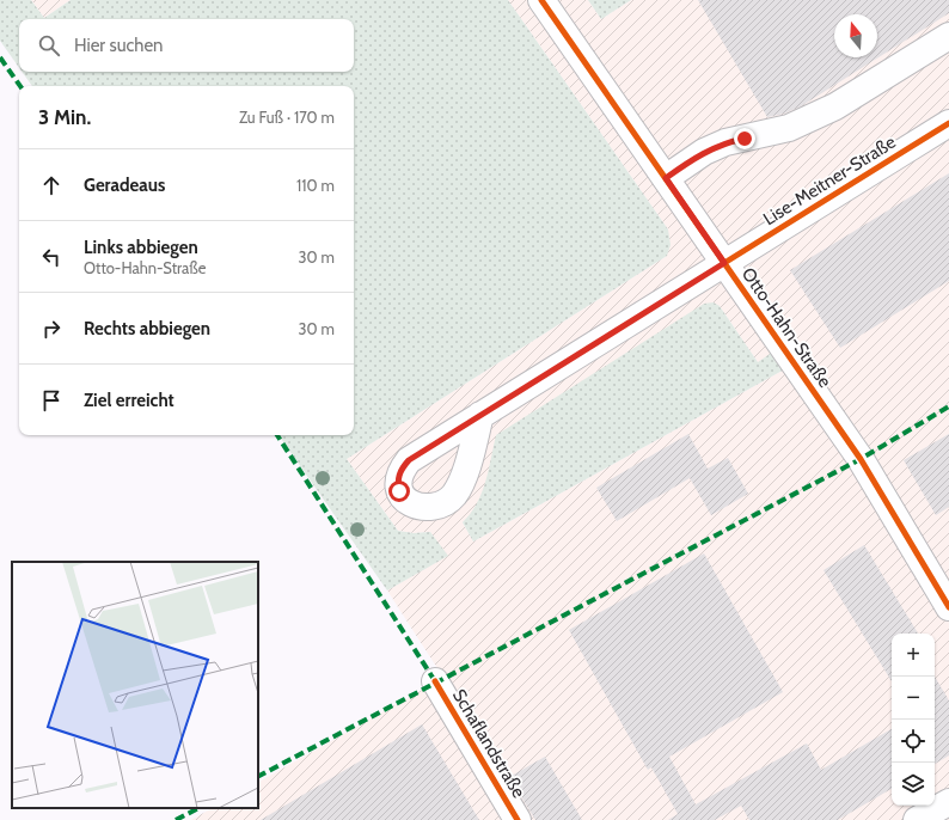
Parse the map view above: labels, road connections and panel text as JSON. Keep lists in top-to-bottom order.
{
  "streets": {
    "street": ["Lise-Meitner-Straße", "Otto-Hahn-Straße", "Schaflandstraße"]
  },
  "crossings": [
    ["Lise-Meitner-Straße", "Otto-Hahn-Straße"]
  ],
  "north": "top",
  "page": {
    "search": "Hier suchen",
    "heading": ["3 Min.", "Zu Fuß · 170 m"],
    "list": [
      ["Geradeaus", "110 m"],
      ["Links abbiegen", "Otto-Hahn-Straße", "30 m"],
      ["Rechts abbiegen", "30 m"],
      "Ziel erreicht"
    ],
    "map_buttons": ["+", "−"]
  }
}
